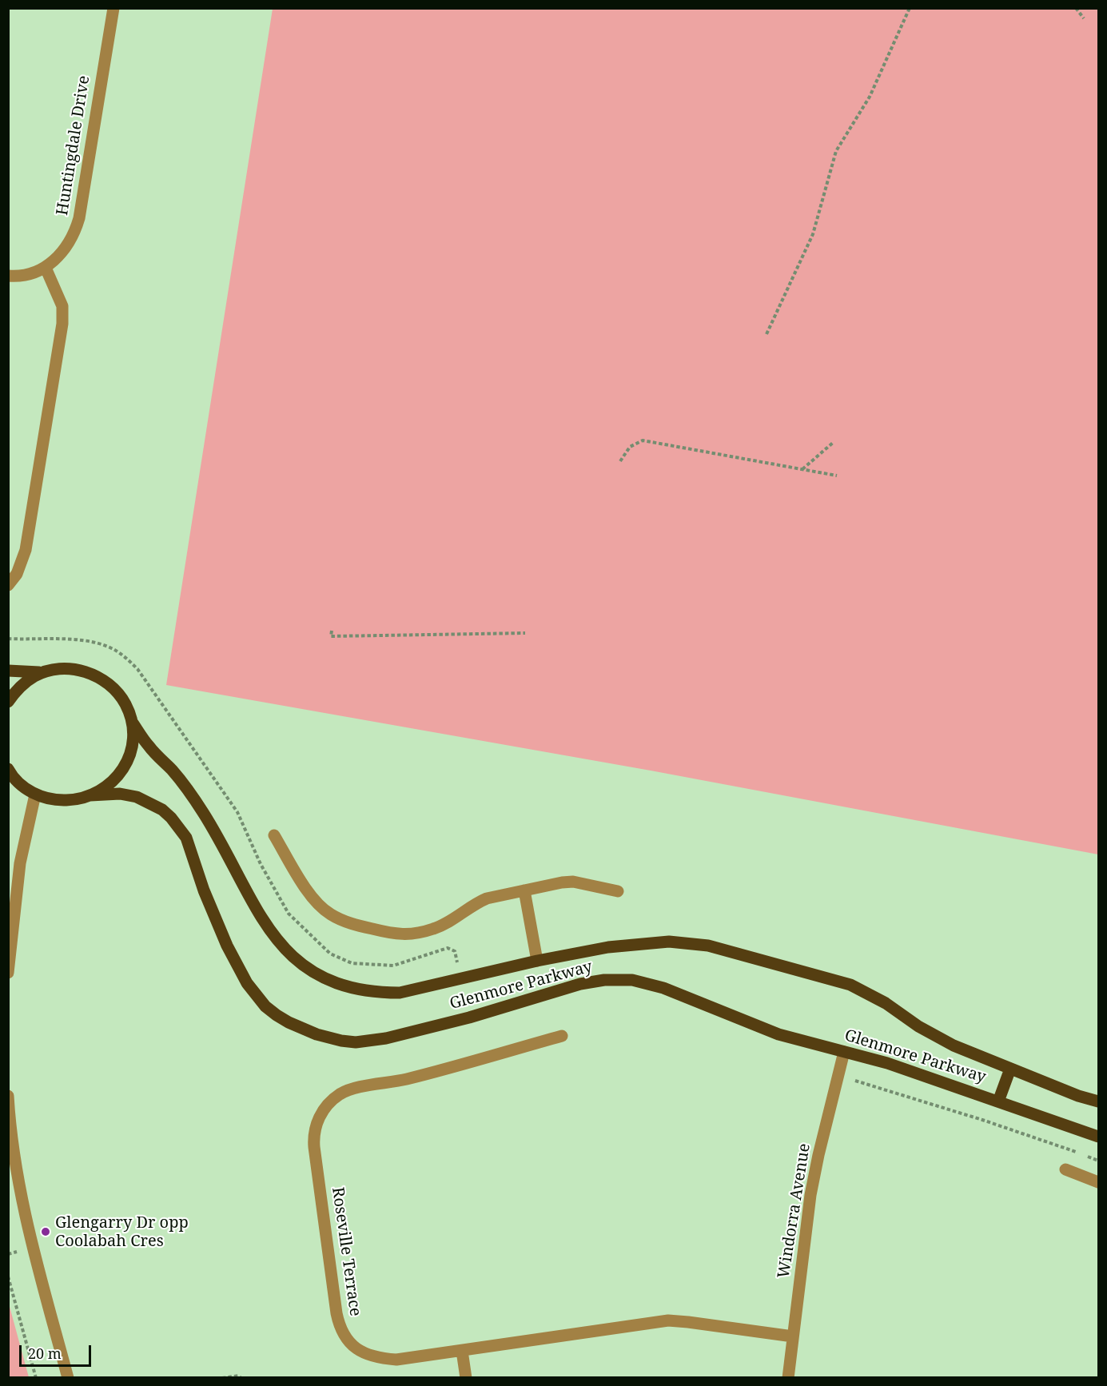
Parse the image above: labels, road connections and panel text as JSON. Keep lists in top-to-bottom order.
{
  "streets": {
    "main road": ["Glenmore Parkway"],
    "street": ["Huntingdale Drive", "Windorra Avenue", "Roseville Terrace"]
  },
  "crossings": [
    ["Glenmore Parkway", "Windorra Avenue"],
    ["Windorra Avenue", "Roseville Terrace"]
  ],
  "places": ["Glengarry Dr opp Coolabah Cres"],
  "scale_bar": "20 m"
}
